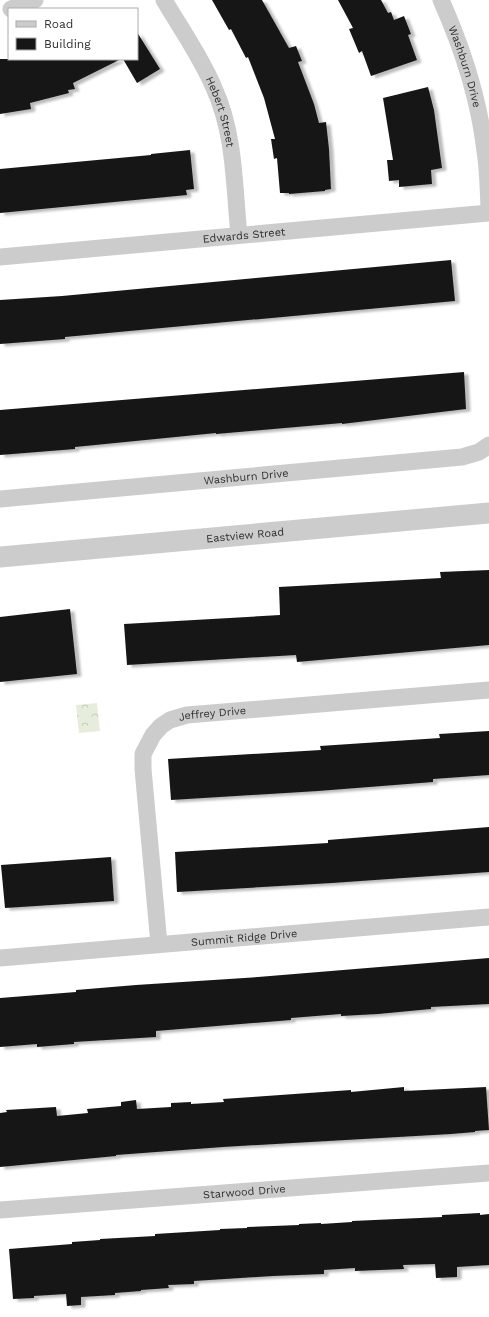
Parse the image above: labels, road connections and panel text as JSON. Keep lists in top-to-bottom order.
{
  "streets": {
    "street": [
      "Washburn Drive",
      "Hebert Street",
      "Edwards Street",
      "Eastview Road",
      "Jeffrey Drive",
      "Summit Ridge Drive",
      "Starwood Drive"
    ]
  },
  "crossings": [
    ["Hebert Street", "Edwards Street"],
    ["Jeffrey Drive", "Summit Ridge Drive"]
  ],
  "legend": ["Road", "Building"]
}
